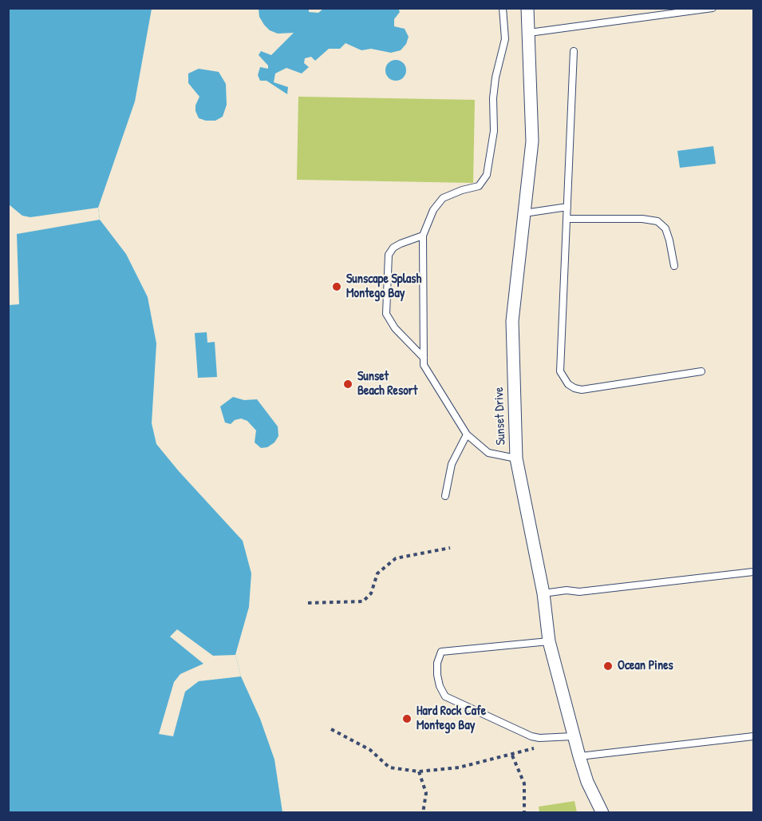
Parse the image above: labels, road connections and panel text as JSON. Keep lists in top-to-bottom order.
{
  "streets": {
    "street": ["Sunset Drive"]
  },
  "places": [
    "Sunscape Splash Montego Bay",
    "Sunset Beach Resort",
    "Ocean Pines",
    "Hard Rock Cafe Montego Bay"
  ]
}
